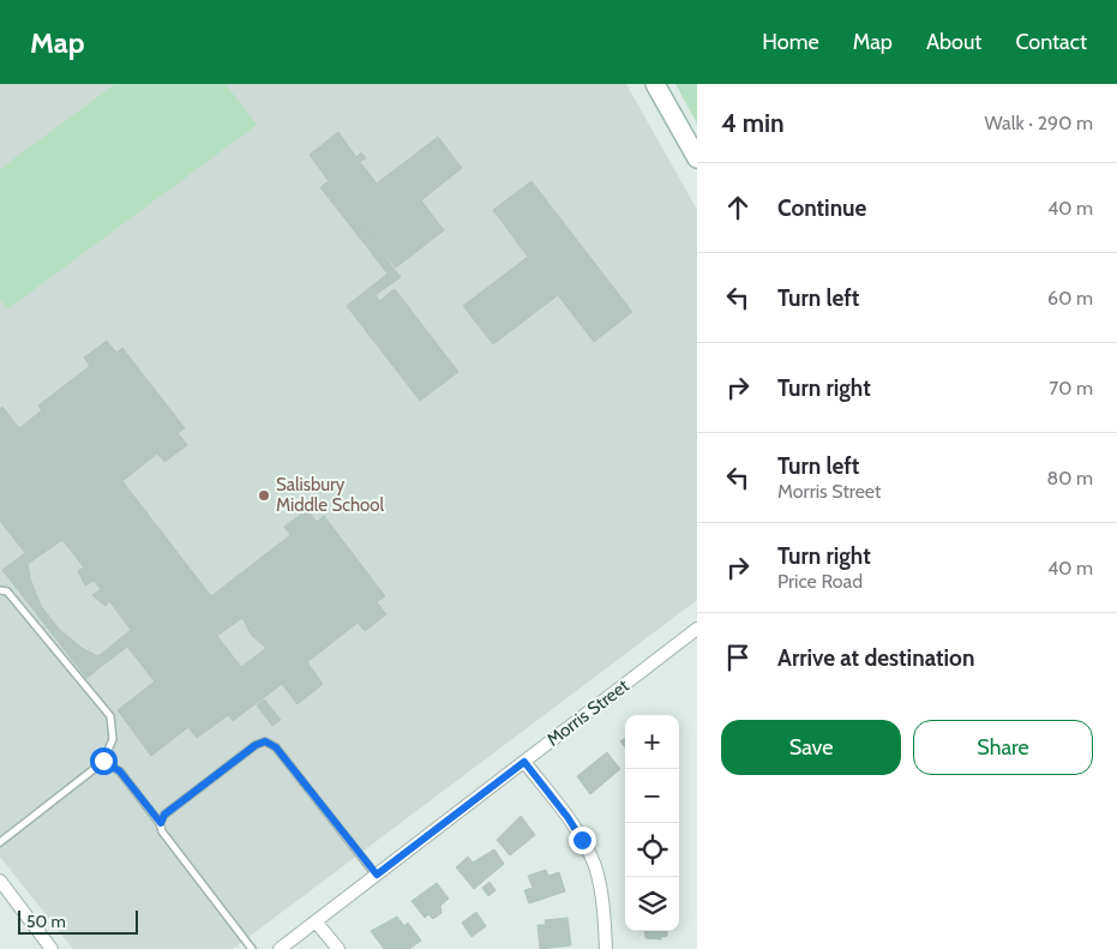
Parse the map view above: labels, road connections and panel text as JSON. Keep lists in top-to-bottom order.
{
  "streets": {
    "street": ["Morris Street"]
  },
  "places": ["Salisbury Middle School"],
  "scale_bar": "50 m",
  "page": {
    "header": "Map",
    "nav": [
      "Home",
      "Map",
      "About",
      "Contact"
    ],
    "heading": ["4 min", "Walk · 290 m"],
    "list": [
      ["Continue", "40 m"],
      ["Turn left", "60 m"],
      ["Turn right", "70 m"],
      ["Turn left", "Morris Street", "80 m"],
      ["Turn right", "Price Road", "40 m"],
      "Arrive at destination"
    ],
    "buttons": ["Save", "Share"],
    "map_buttons": ["+", "−"],
    "scale": "50 m"
  }
}
